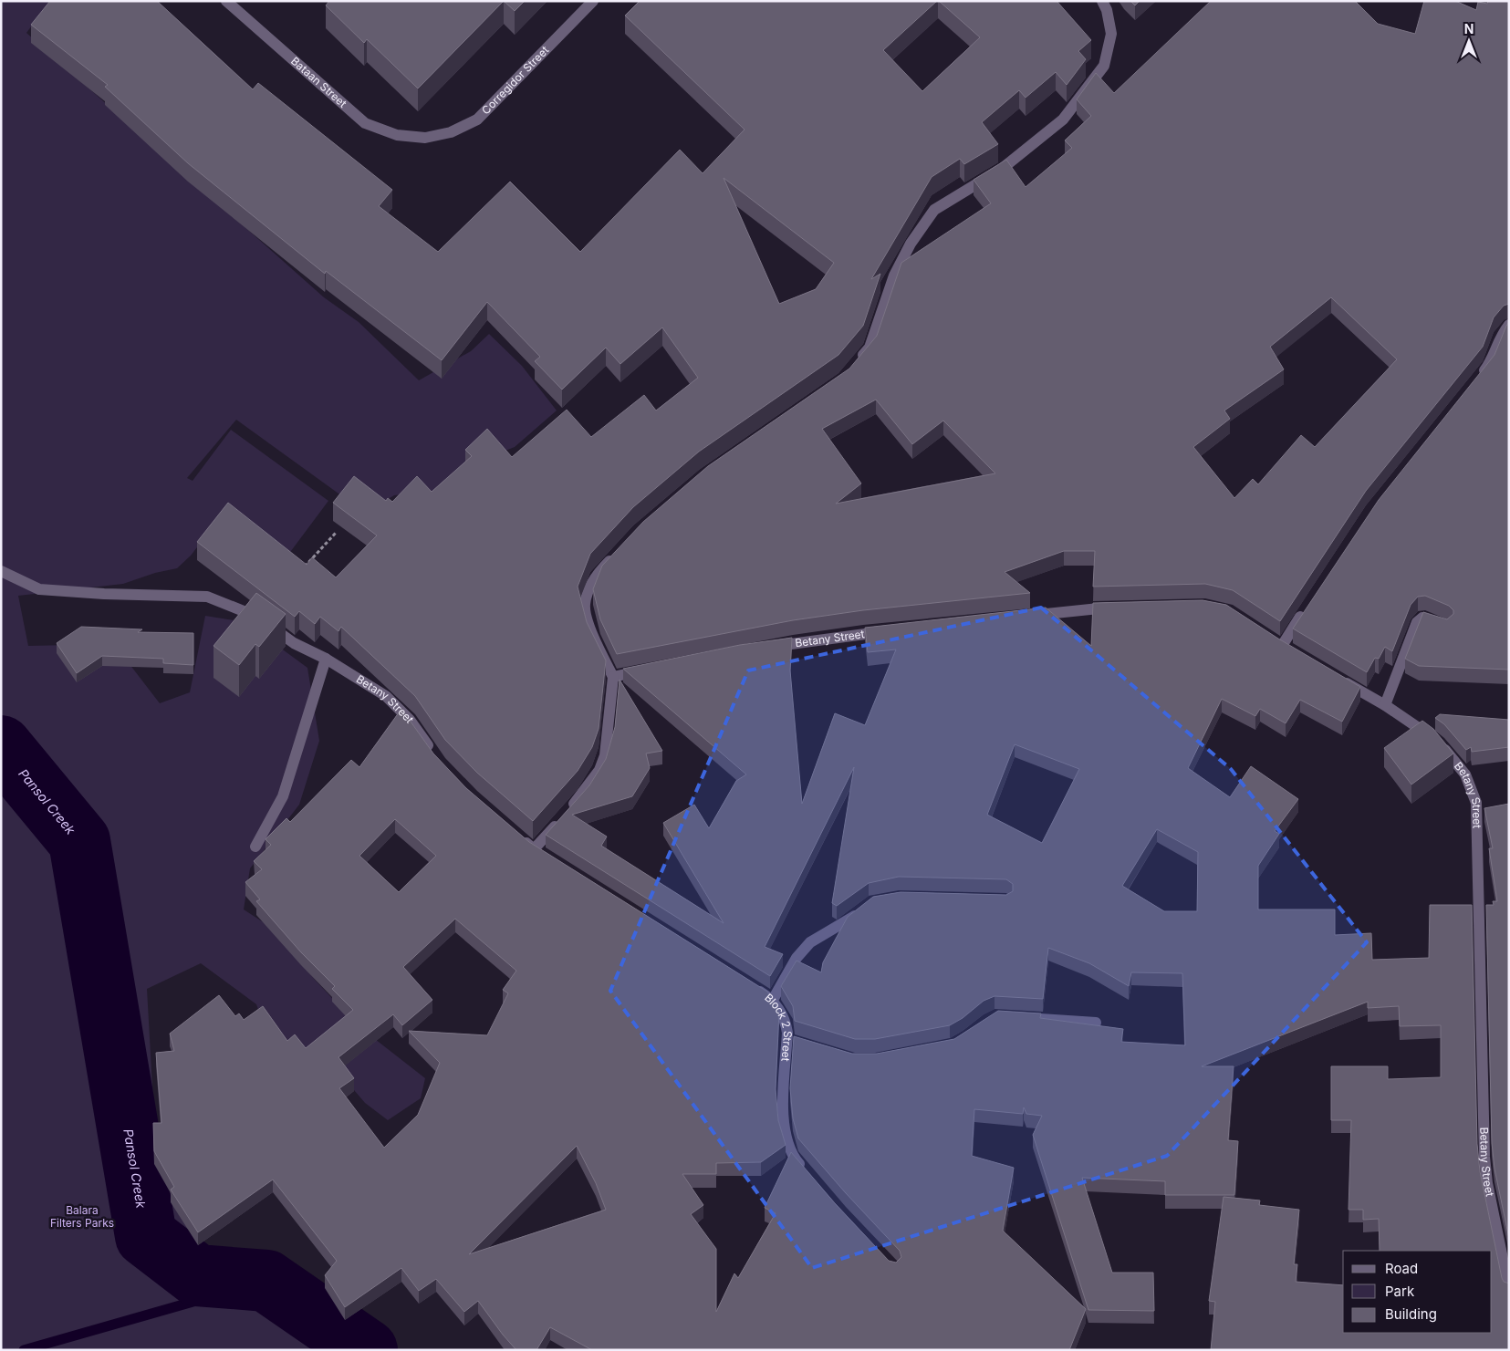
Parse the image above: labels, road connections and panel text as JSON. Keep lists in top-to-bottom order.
{
  "streets": {
    "street": [
      "Corregidor Street",
      "Bataan Street",
      "Betany Street",
      "Block 2 Street"
    ]
  },
  "crossings": [
    ["Corregidor Street", "Bataan Street"]
  ],
  "water": ["Pansol Creek"],
  "parks": ["Balara Filters Parks"],
  "legend": ["Road", "Park", "Building"],
  "north": "top"
}
